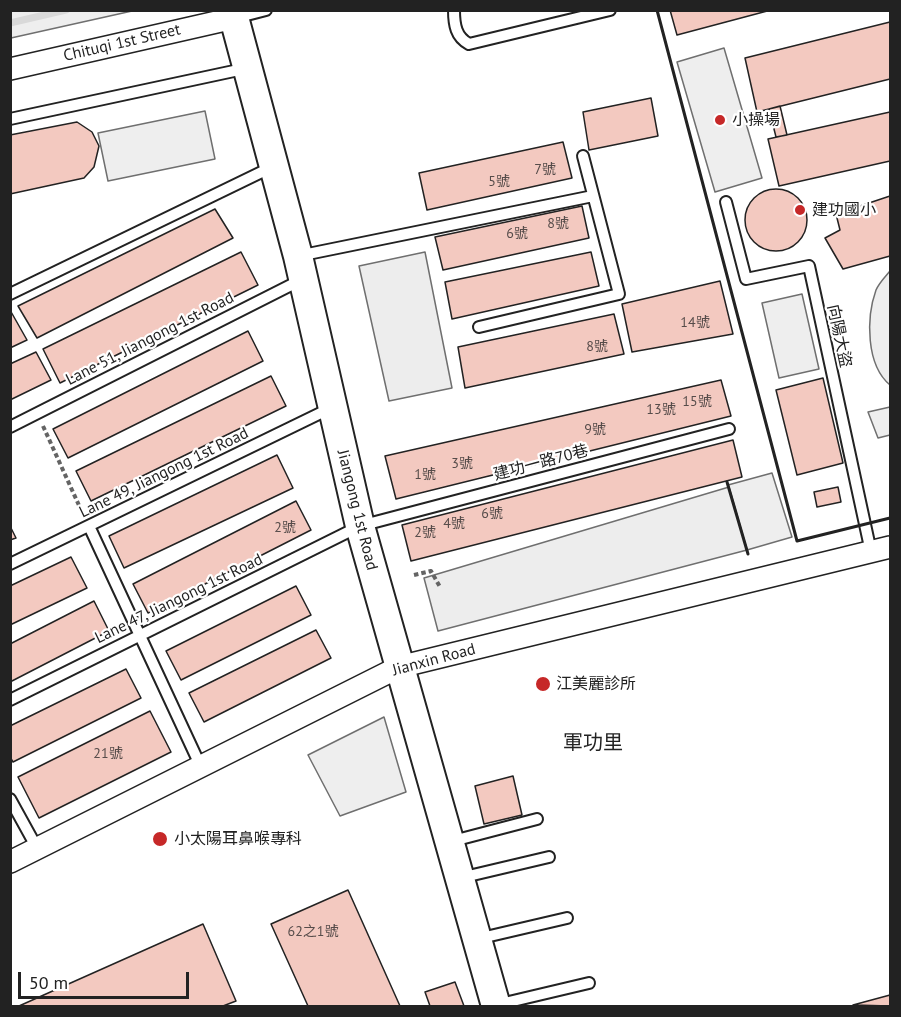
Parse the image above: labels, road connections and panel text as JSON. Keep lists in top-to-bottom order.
{
  "streets": {
    "street": ["Chituqi 1st Street", "Jiangong 1st Road", "Jianxin Road"],
    "lane": [
      "向陽大盜",
      "Lane 51, Jiangong 1st Road",
      "建功一路70巷",
      "Lane 49, Jiangong 1st Road",
      "Lane 47, Jiangong 1st Road"
    ]
  },
  "crossings": [
    ["Chituqi 1st Street", "Jiangong 1st Road"],
    ["向陽大盜", "Jianxin Road"],
    ["Lane 51, Jiangong 1st Road", "Jiangong 1st Road"],
    ["建功一路70巷", "Jiangong 1st Road"],
    ["建功一路70巷", "Lane 47, Jiangong 1st Road"],
    ["Lane 49, Jiangong 1st Road", "Jiangong 1st Road"],
    ["Jiangong 1st Road", "Lane 47, Jiangong 1st Road"],
    ["Jiangong 1st Road", "Jianxin Road"]
  ],
  "districts": ["軍功里"],
  "places": [
    "小操場",
    "建功國小",
    "江美麗診所",
    "小太陽耳鼻喉專科"
  ],
  "house_numbers": [
    "7號",
    "5號",
    "8號",
    "6號",
    "14號",
    "8號",
    "15號",
    "13號",
    "9號",
    "3號",
    "1號",
    "6號",
    "4號",
    "2號",
    "2號",
    "21號",
    "62之1號"
  ],
  "scale_bar": "50 m"
}
